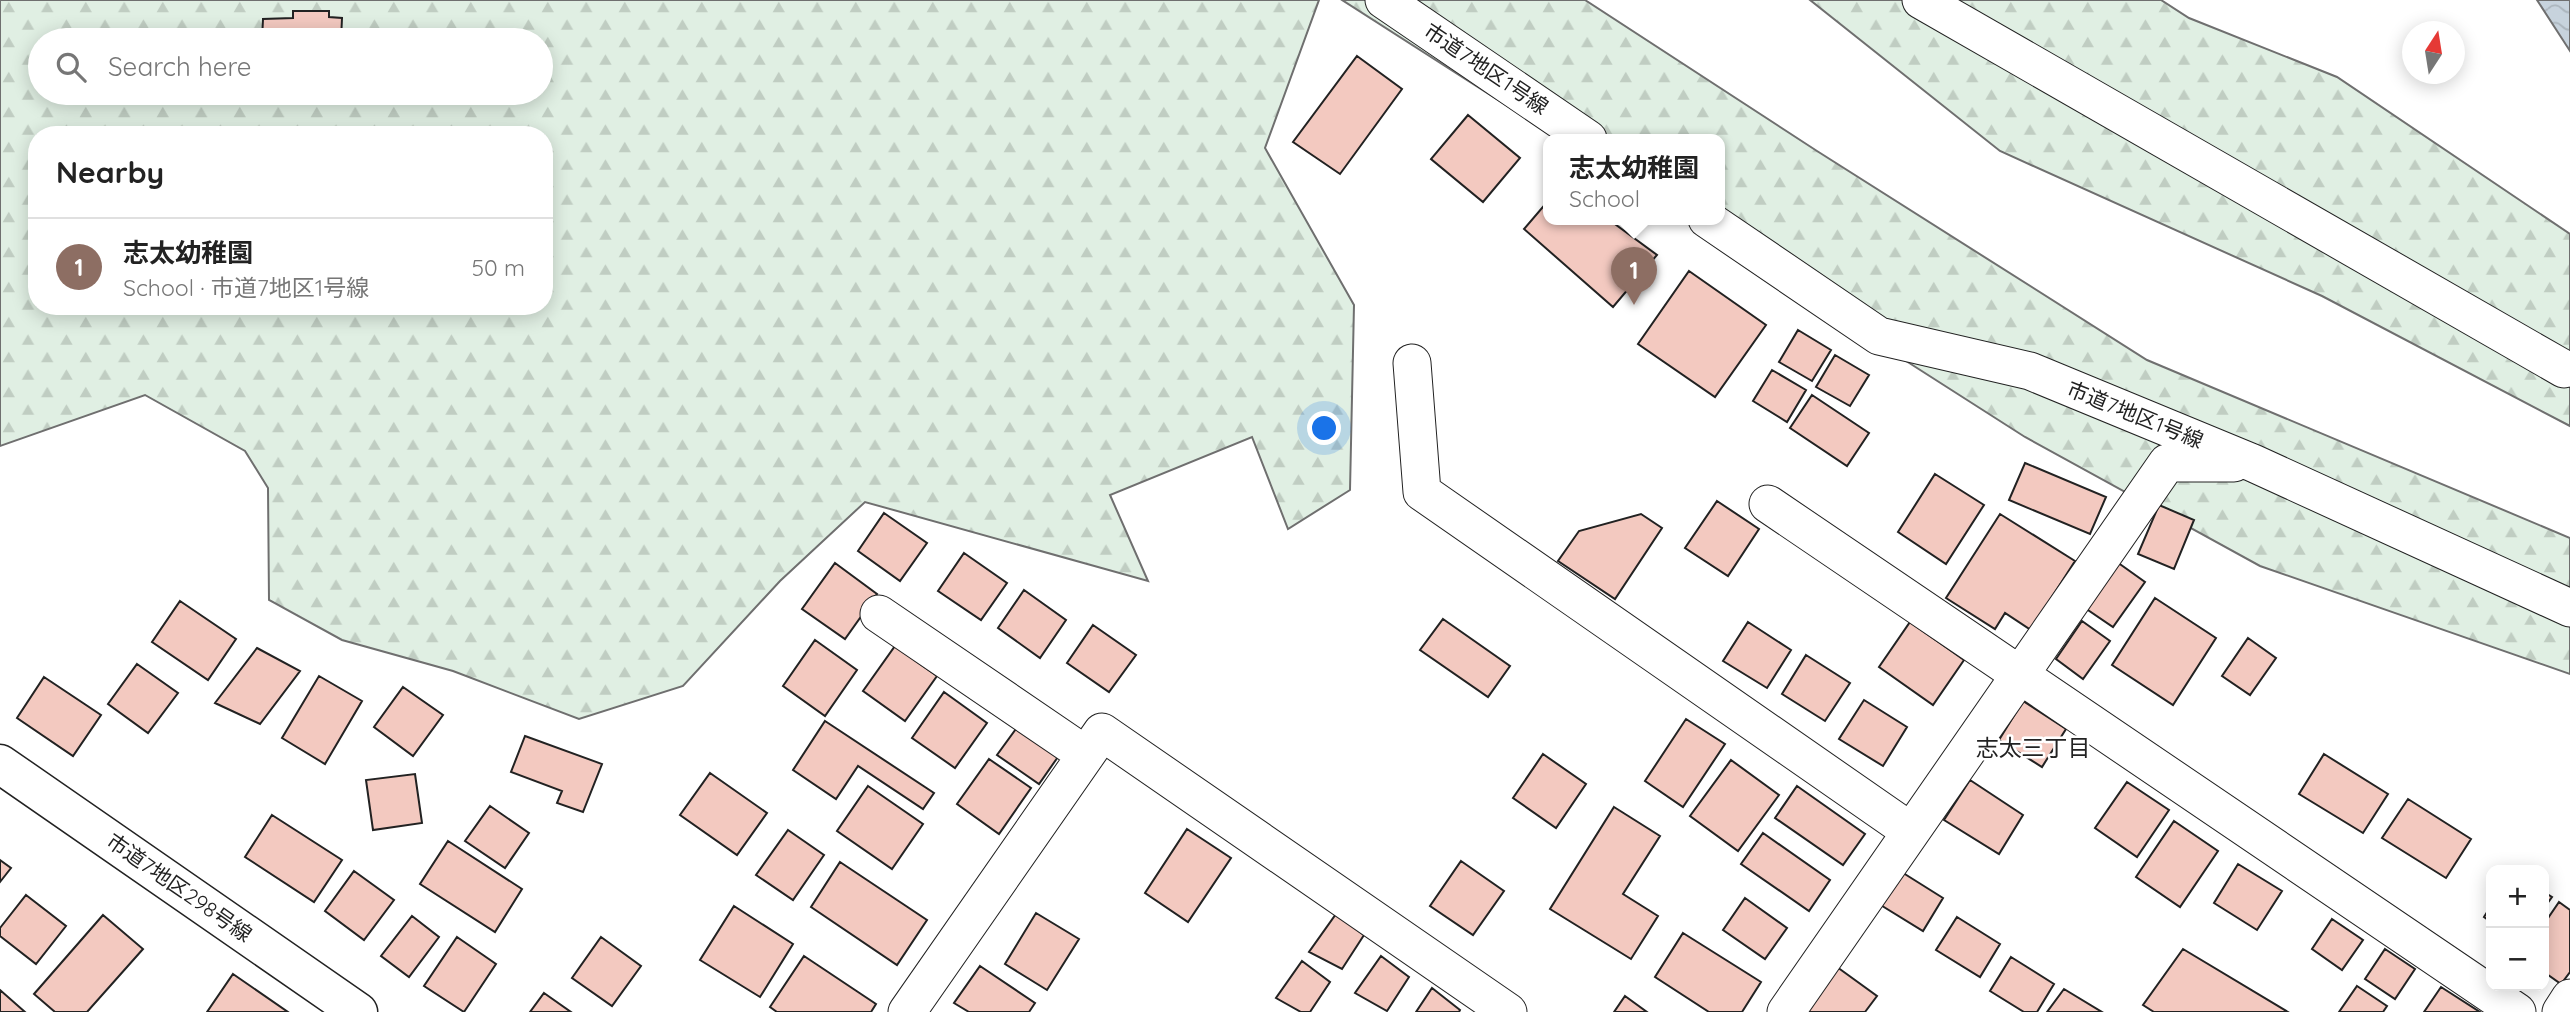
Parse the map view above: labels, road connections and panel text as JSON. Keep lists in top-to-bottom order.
{
  "streets": {
    "street": ["市道7地区1号線", "市道7地区298号線"]
  },
  "districts": ["志太三丁目"],
  "north": "top",
  "page": {
    "search": "Search here",
    "heading": "Nearby",
    "popup": ["志太幼稚園", "School"],
    "list": [
      {
        "mark": "1",
        "name": "志太幼稚園",
        "note": "School · 市道7地区1号線",
        "value": "50 m"
      }
    ],
    "pins": "1",
    "map_buttons": ["+", "−"]
  }
}
